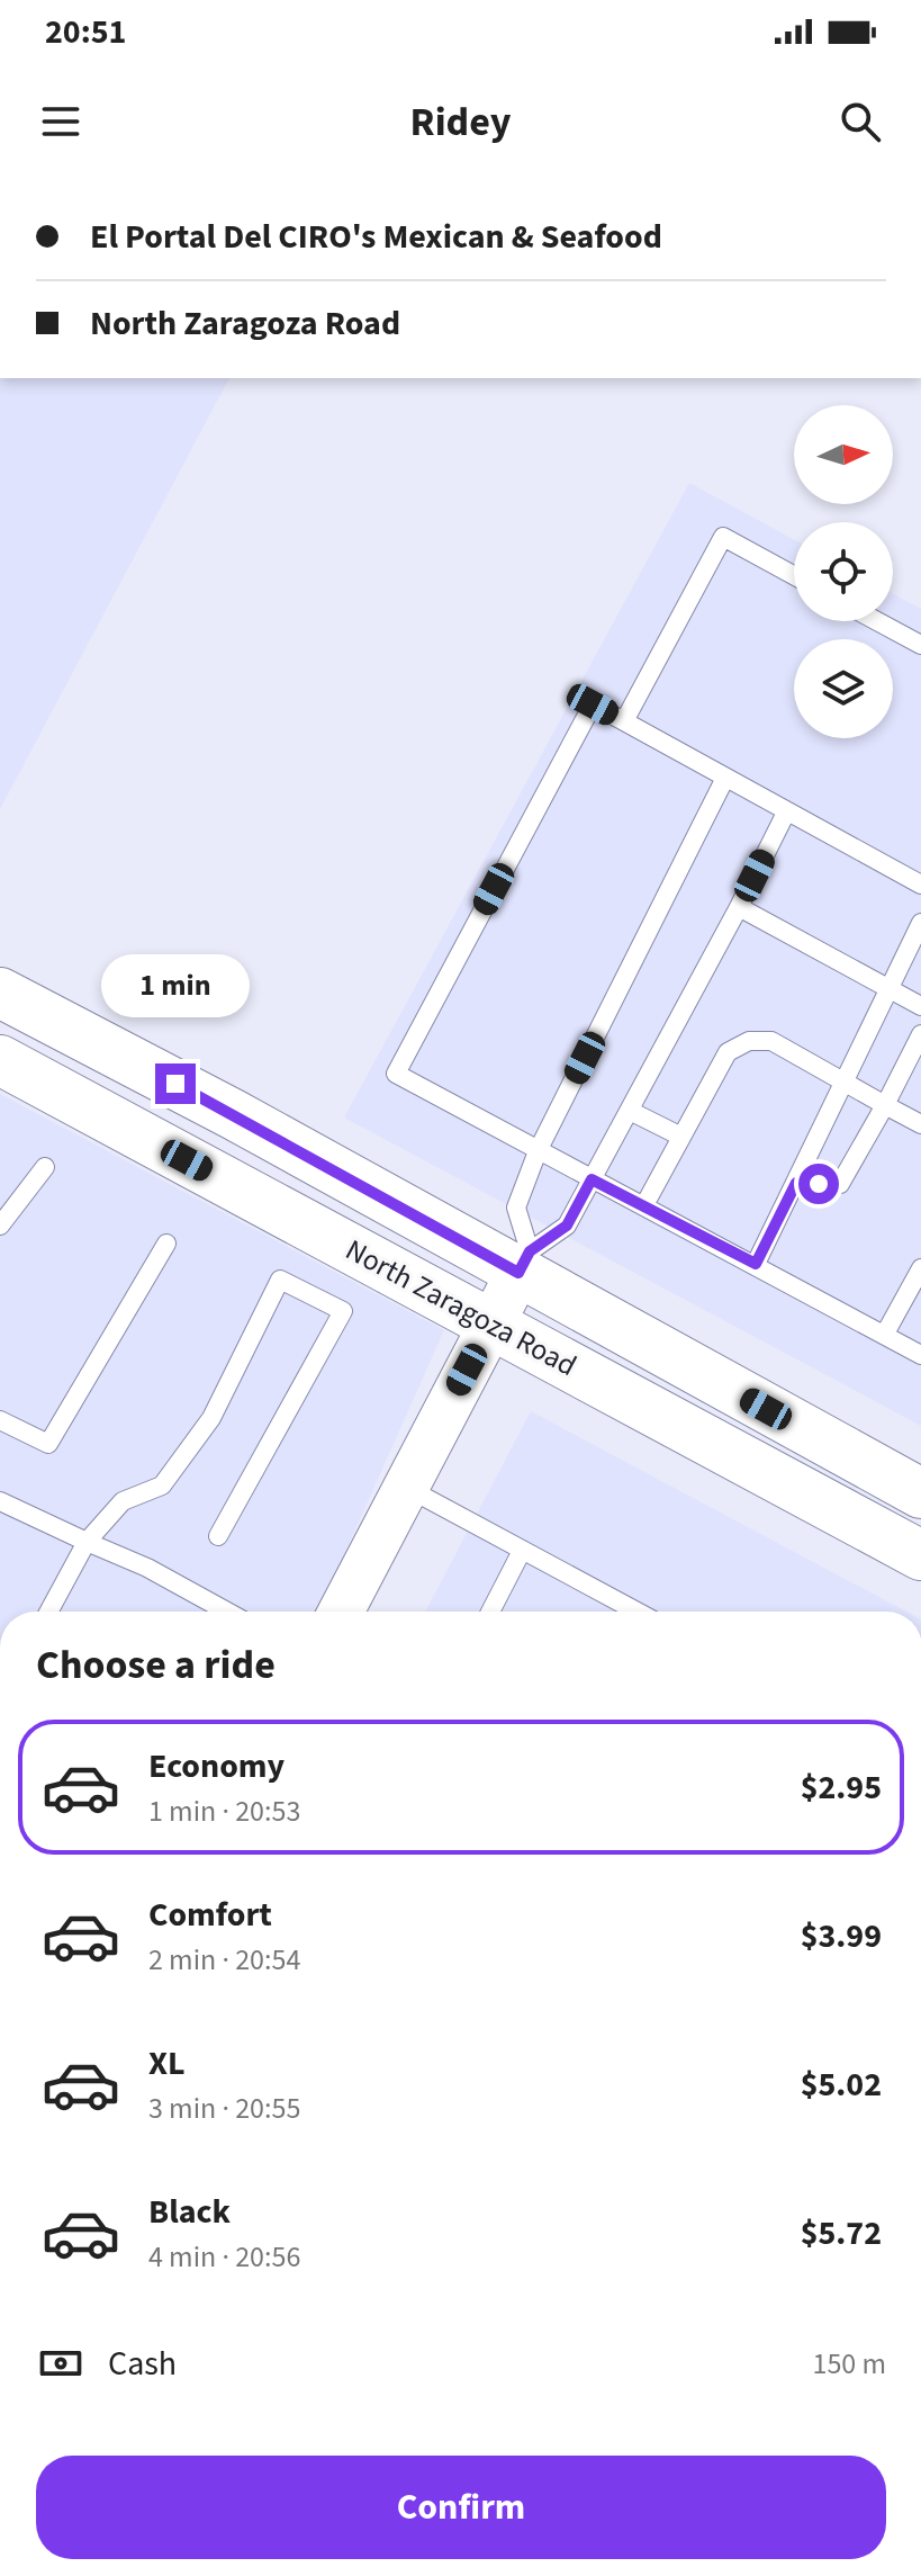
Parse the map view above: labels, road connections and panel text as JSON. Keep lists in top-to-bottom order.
{
  "streets": {
    "main road": ["North Zaragoza Road"]
  },
  "north": "right",
  "page": {
    "status": "20:51",
    "header": "Ridey",
    "banner": ["El Portal Del CIRO's Mexican & Seafood", "North Zaragoza Road"],
    "bubble": "1 min",
    "heading": "Choose a ride",
    "list": [
      {
        "name": "Economy",
        "note": "1 min · 20:53",
        "value": "$2.95"
      },
      {
        "name": "Comfort",
        "note": "2 min · 20:54",
        "value": "$3.99"
      },
      {
        "name": "XL",
        "note": "3 min · 20:55",
        "value": "$5.02"
      },
      {
        "name": "Black",
        "note": "4 min · 20:56",
        "value": "$5.72"
      }
    ],
    "pay": ["Cash", "150 m"],
    "buttons": "Confirm"
  }
}
